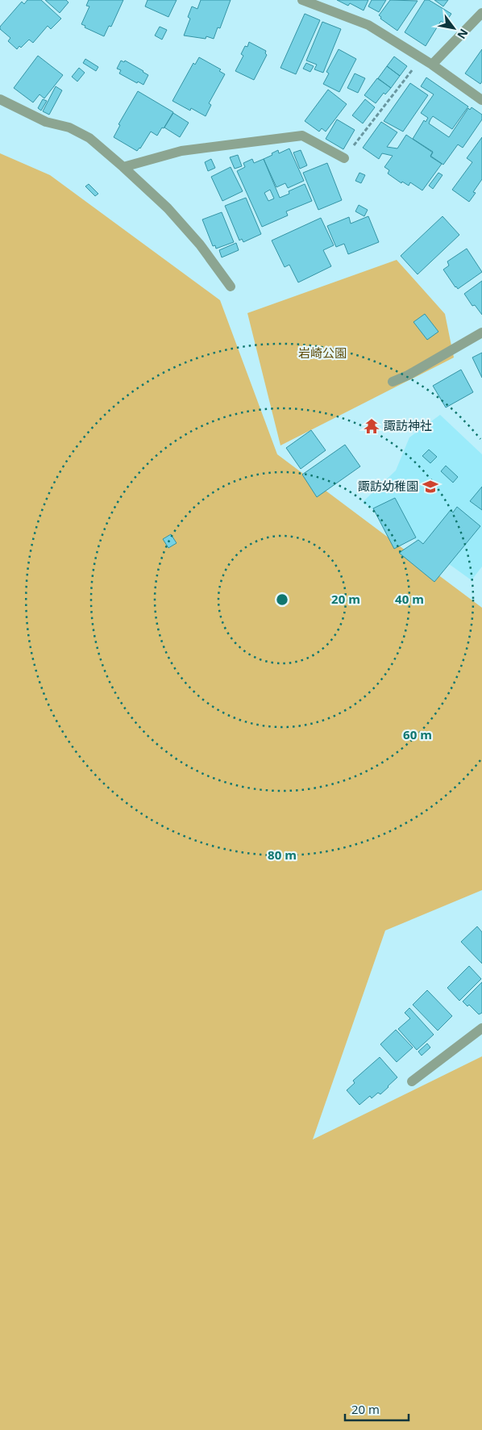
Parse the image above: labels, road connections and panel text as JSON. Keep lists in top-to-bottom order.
{
  "parks": ["岩崎公園"],
  "places": {
    "temple": ["諏訪神社"],
    "school or university": ["諏訪幼稚園"]
  },
  "scale_bar": "20 m",
  "north": "bottom right",
  "rings": [
    "20 m",
    "40 m",
    "60 m",
    "80 m"
  ]
}
